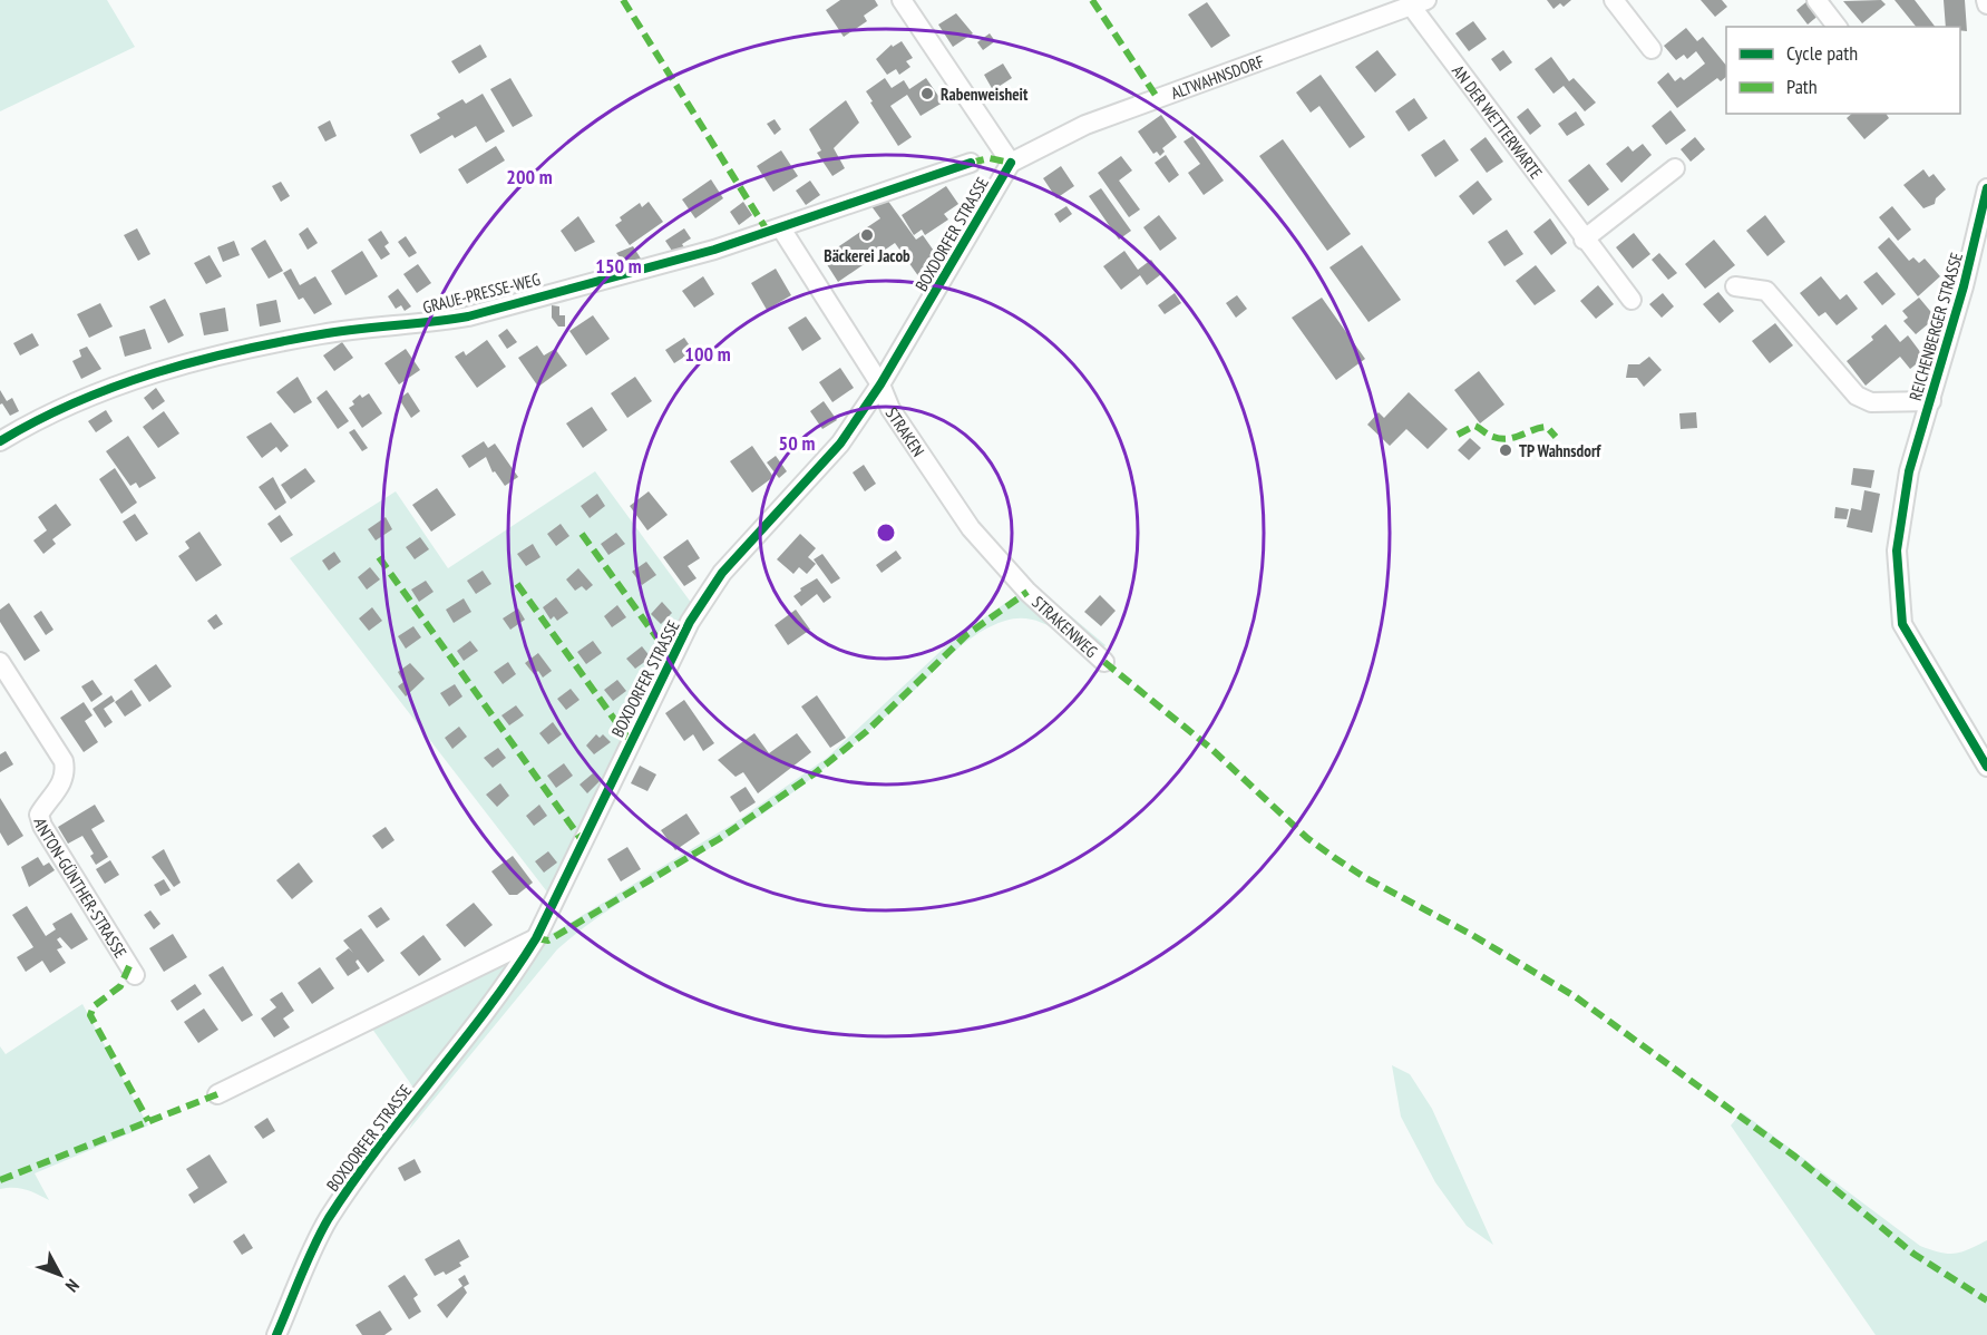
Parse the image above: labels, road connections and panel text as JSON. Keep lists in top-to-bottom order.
{
  "streets": {
    "street": [
      "ALTWAHNSDORF",
      "AN DER WETTERWARTE",
      "BOXDORFER STRASSE",
      "GRAUE-PRESSE-WEG",
      "REICHENBERGER STRASSE",
      "STRAKEN",
      "STRAKENWEG",
      "ANTON-GÜNTHER-STRASSE"
    ]
  },
  "crossings": [
    ["ALTWAHNSDORF", "AN DER WETTERWARTE"],
    ["ALTWAHNSDORF", "BOXDORFER STRASSE"],
    ["BOXDORFER STRASSE", "STRAKEN"],
    ["GRAUE-PRESSE-WEG", "STRAKEN"],
    ["STRAKEN", "STRAKENWEG"]
  ],
  "places": ["Rabenweisheit", "Bäckerei Jacob", "TP Wahnsdorf"],
  "legend": ["Cycle path", "Path"],
  "north": "bottom right",
  "rings": [
    "200 m",
    "150 m",
    "100 m",
    "50 m"
  ]
}
